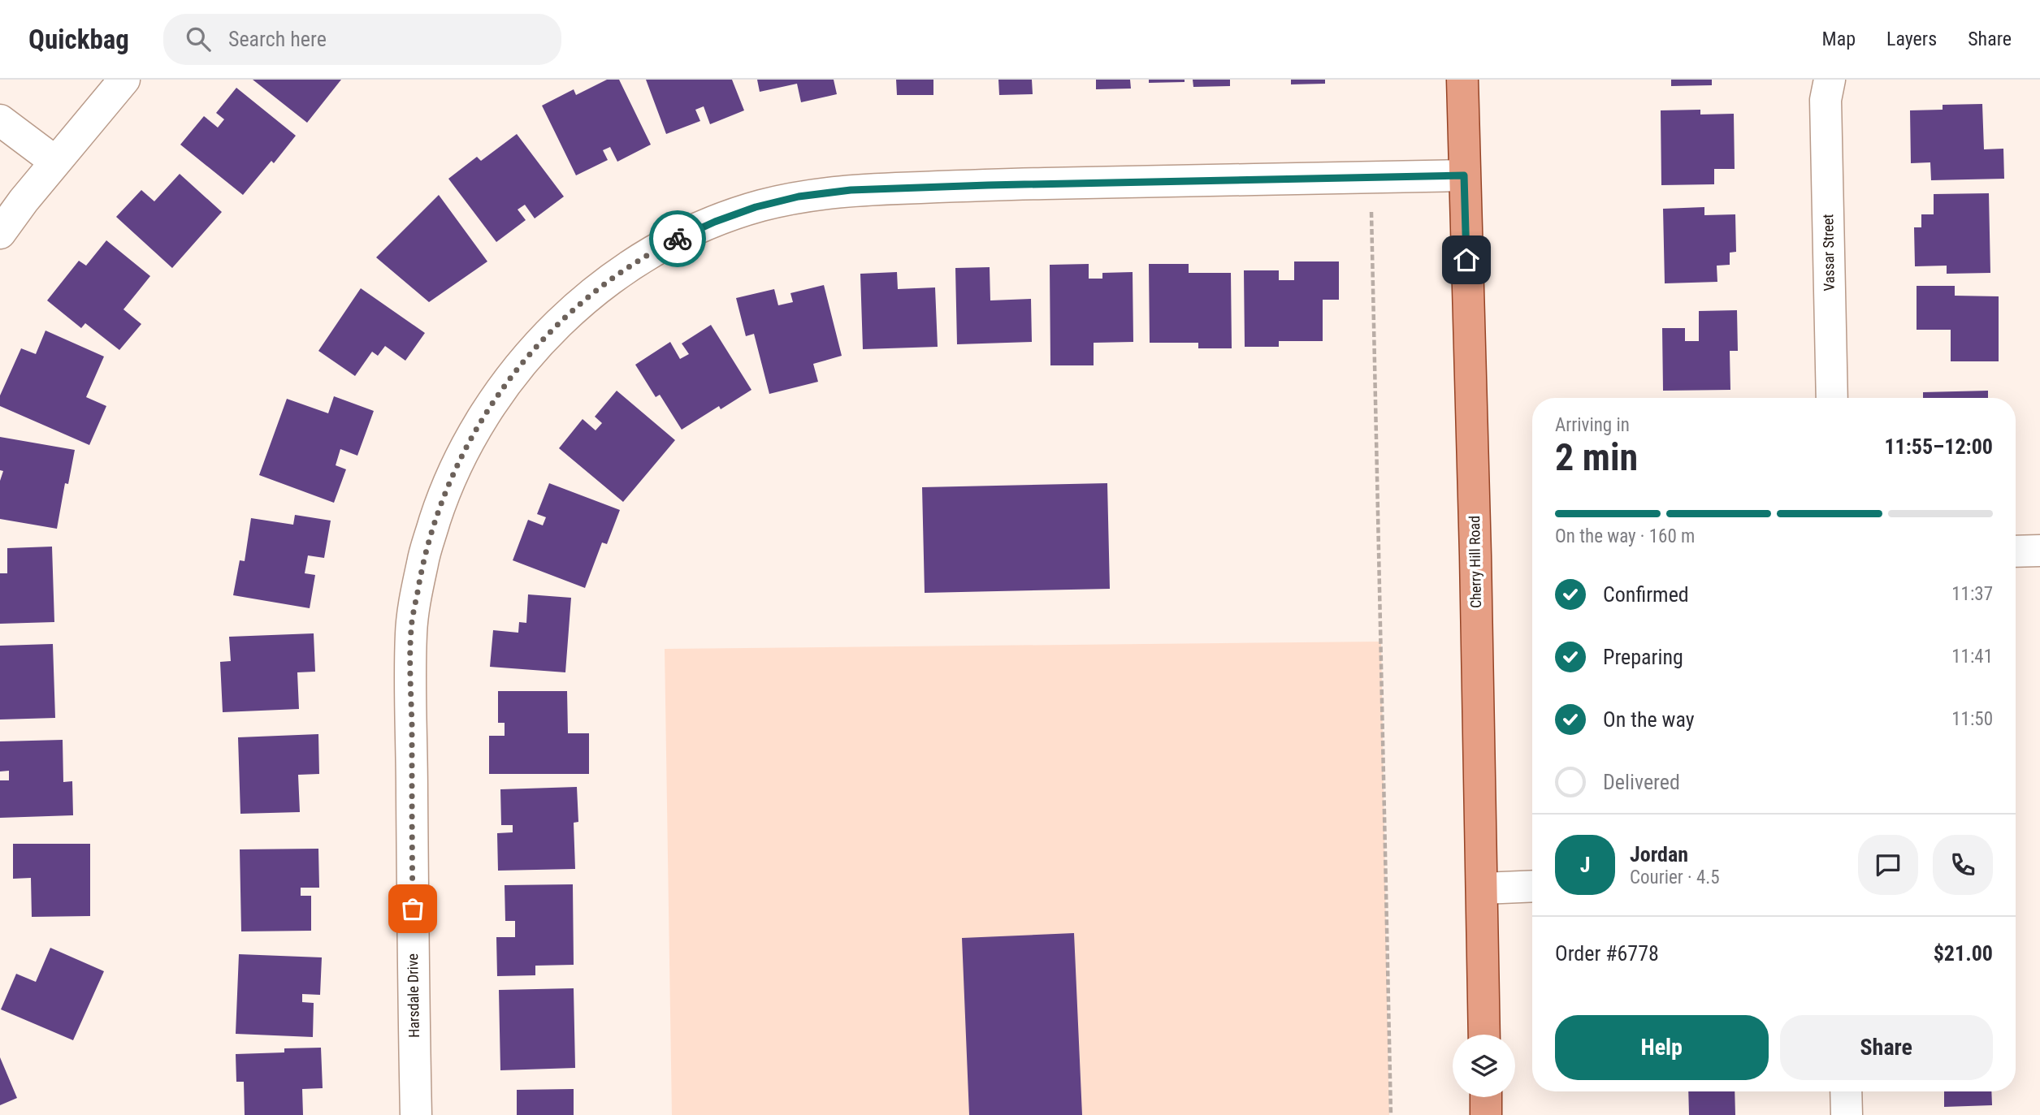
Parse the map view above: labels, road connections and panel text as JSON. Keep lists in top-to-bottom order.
{
  "streets": {
    "main road": ["Cherry Hill Road"],
    "street": ["Vassar Street", "Harsdale Drive"]
  },
  "crossings": [
    ["Cherry Hill Road", "Harsdale Drive"]
  ],
  "page": {
    "header": "Quickbag",
    "search": "Search here",
    "nav": ["Map", "Layers", "Share"],
    "heading": ["2 min", "Arriving in", "11:55–12:00"],
    "panel": [
      "Jordan",
      "Courier · 4.5",
      "Order #6778",
      "$21.00"
    ],
    "bar": "On the way · 160 m",
    "list": [
      ["Confirmed", "11:37"],
      ["Preparing", "11:41"],
      ["On the way", "11:50"],
      "Delivered"
    ],
    "round": "J",
    "buttons": ["Help", "Share"]
  }
}
